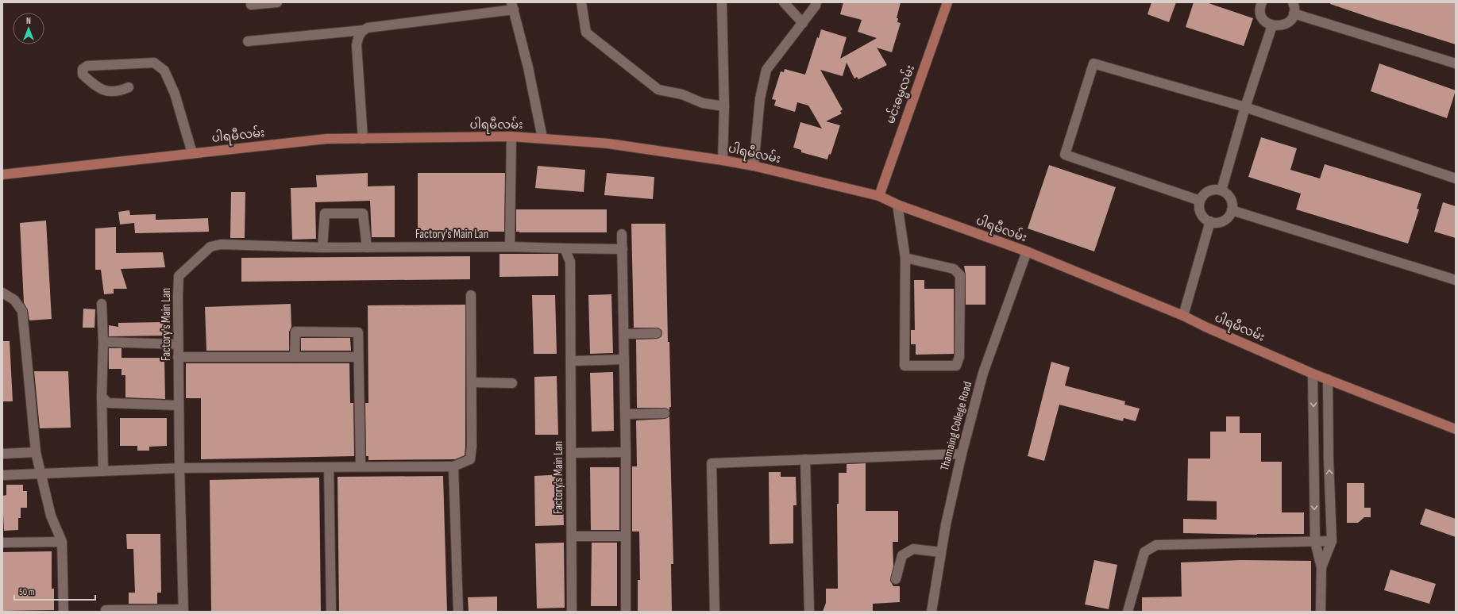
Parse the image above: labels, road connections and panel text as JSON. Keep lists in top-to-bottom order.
{
  "streets": {
    "main road": ["မင်းဓမ္မလမ်း", "ပါရမီလမ်း"],
    "street": ["Factory's Main Lan", "Thamaing College Road"]
  },
  "crossings": [
    ["မင်းဓမ္မလမ်း", "ပါရမီလမ်း"],
    ["ပါရမီလမ်း", "Thamaing College Road"]
  ],
  "scale_bar": "50 m",
  "north": "top"
}
